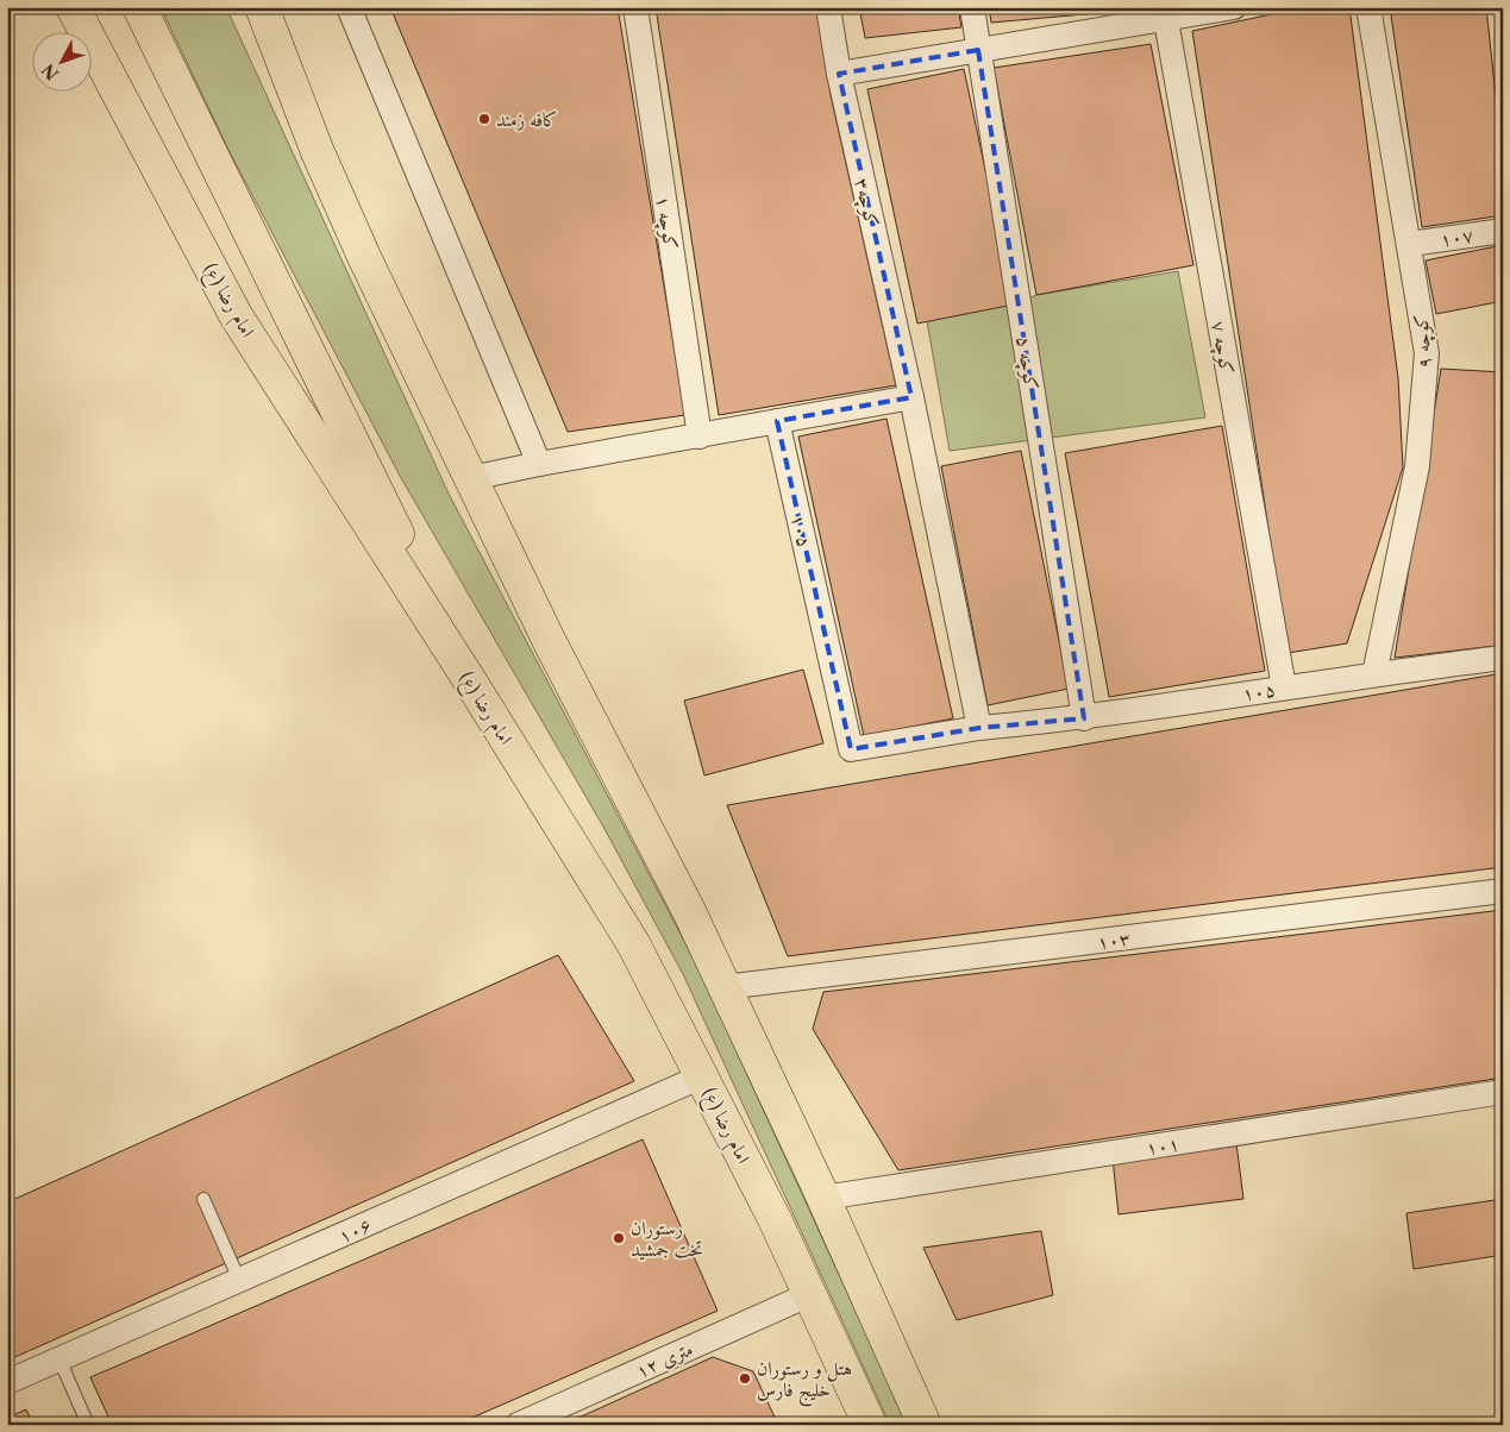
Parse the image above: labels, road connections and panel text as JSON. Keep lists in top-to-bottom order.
{
  "streets": {
    "main road": ["امام رضا (ع)"],
    "street": [
      "کوچه۳",
      "کوچه ۱",
      "۱۰۷",
      "کوچه ۹",
      "کوچه ۷",
      "کوچه ۵",
      "۱۰۵",
      "۱۰۳",
      "۱۰۱",
      "۱۰۶",
      "۱۲ متری"
    ]
  },
  "crossings": [
    ["۱۰۷", "کوچه ۹"],
    ["امام رضا (ع)", "۱۰۶"],
    ["امام رضا (ع)", "۱۲ متری"],
    ["کوچه ۹", "۱۰۵"],
    ["کوچه ۷", "۱۰۵"],
    ["کوچه ۵", "۱۰۵"]
  ],
  "places": ["کافه زمند", "رستوران تخت جمشید", "هتل و رستوران خلیج فارس"],
  "north": "bottom left"
}
